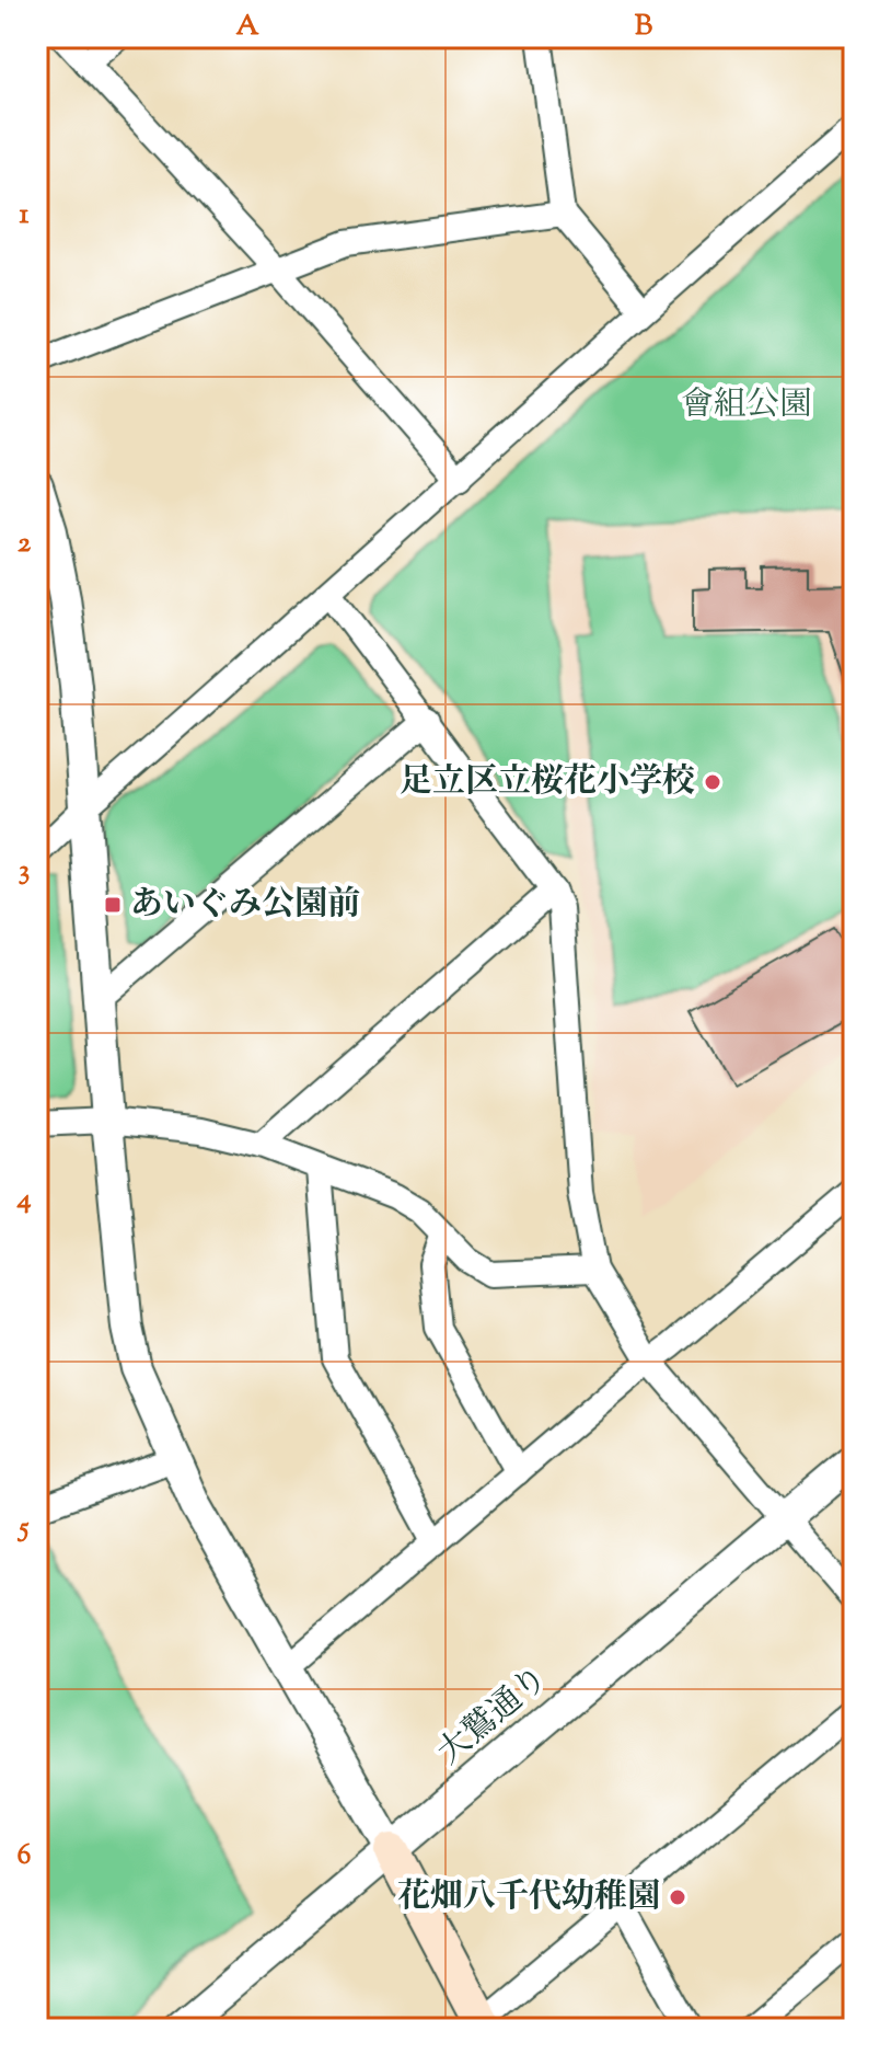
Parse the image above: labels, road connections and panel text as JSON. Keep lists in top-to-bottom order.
{
  "streets": {
    "street": ["大鷲通り"]
  },
  "parks": ["會組公園"],
  "places": {
    "other": ["足立区立桜花小学校", "花畑八千代幼稚園"],
    "transit": ["あいぐみ公園前"]
  },
  "grid": {
    "columns": ["A", "B"],
    "rows": [
      "1",
      "2",
      "3",
      "4",
      "5",
      "6"
    ]
  }
}
